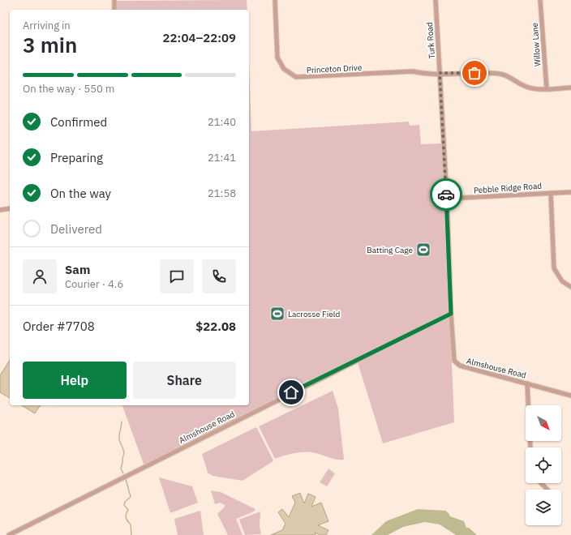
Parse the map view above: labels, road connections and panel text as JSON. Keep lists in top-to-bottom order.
{
  "streets": {
    "street": [
      "Turk Road",
      "Willow Lane",
      "Princeton Drive",
      "Pebble Ridge Road",
      "Almshouse Road"
    ]
  },
  "crossings": [
    ["Turk Road", "Princeton Drive"],
    ["Turk Road", "Pebble Ridge Road"],
    ["Turk Road", "Almshouse Road"]
  ],
  "places": {
    "sports": ["Batting Cage", "Lacrosse Field"]
  },
  "north": "bottom right",
  "page": {
    "heading": ["3 min", "Arriving in", "22:04–22:09"],
    "panel": [
      "Sam",
      "Courier · 4.6",
      "Order #7708",
      "$22.08"
    ],
    "bar": "On the way · 550 m",
    "list": [
      ["Confirmed", "21:40"],
      ["Preparing", "21:41"],
      ["On the way", "21:58"],
      "Delivered"
    ],
    "buttons": ["Help", "Share"]
  }
}
